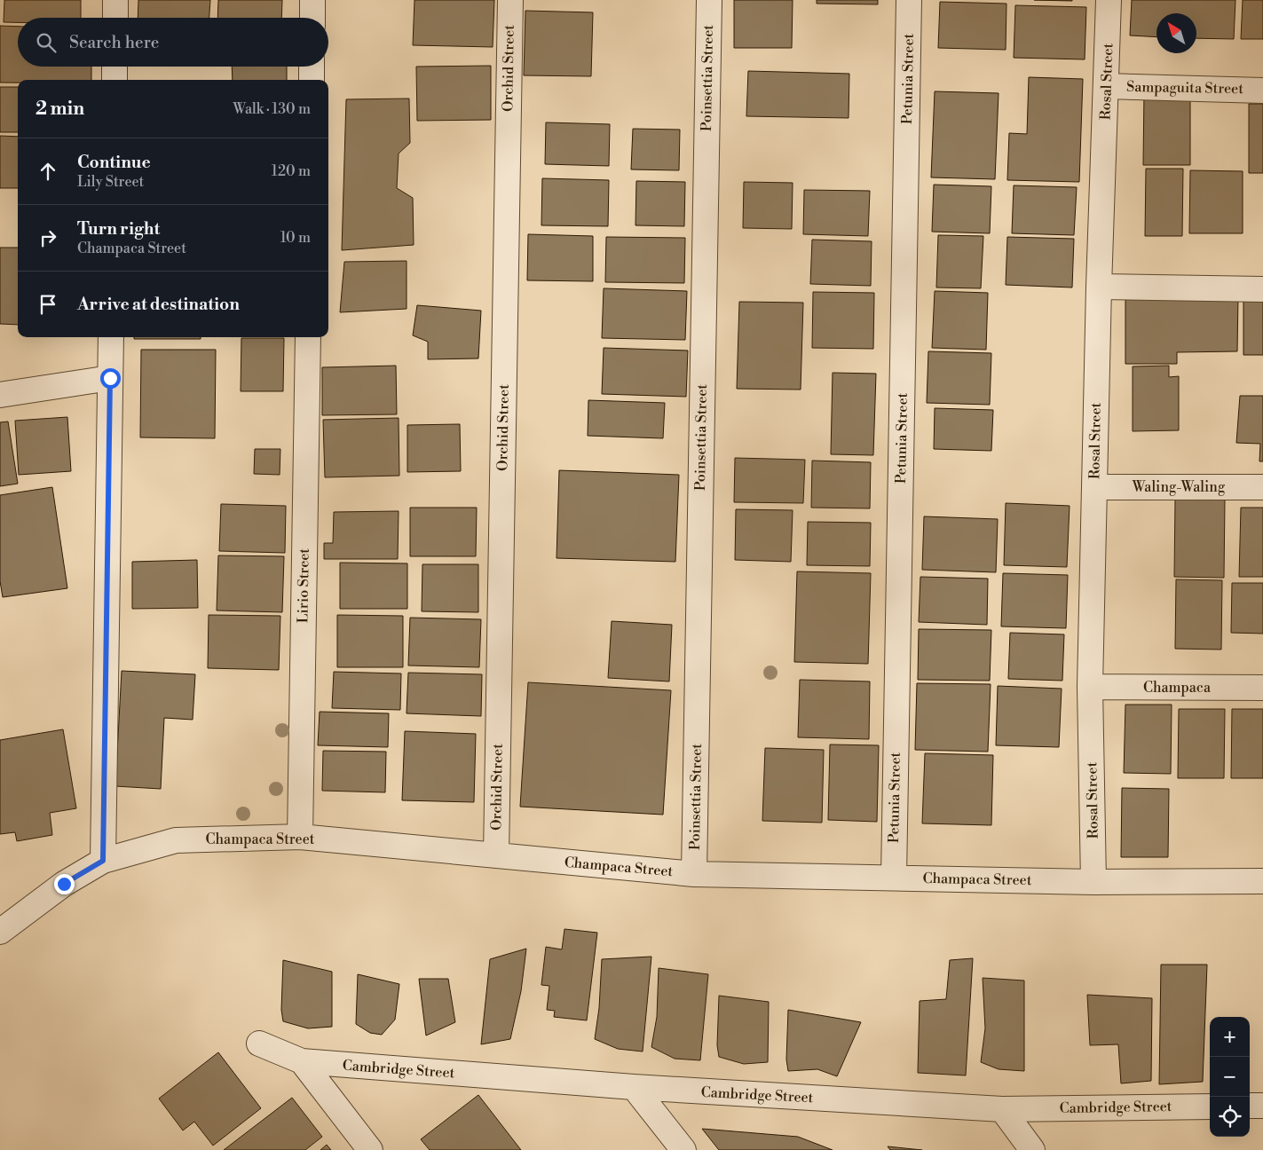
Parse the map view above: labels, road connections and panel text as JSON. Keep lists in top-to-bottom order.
{
  "streets": {
    "street": [
      "Orchid Street",
      "Poinsettia Street",
      "Petunia Street",
      "Rosal Street",
      "Sampaguita Street",
      "Waling-Waling",
      "Lirio Street",
      "Champaca",
      "Champaca Street",
      "Cambridge Street"
    ]
  },
  "crossings": [
    ["Orchid Street", "Champaca Street"],
    ["Poinsettia Street", "Champaca Street"],
    ["Petunia Street", "Champaca Street"],
    ["Rosal Street", "Sampaguita Street"],
    ["Rosal Street", "Waling-Waling"],
    ["Rosal Street", "Champaca"],
    ["Rosal Street", "Champaca Street"],
    ["Lirio Street", "Champaca Street"]
  ],
  "north": "top left",
  "page": {
    "search": "Search here",
    "heading": ["2 min", "Walk · 130 m"],
    "list": [
      ["Continue", "Lily Street", "120 m"],
      ["Turn right", "Champaca Street", "10 m"],
      "Arrive at destination"
    ],
    "map_buttons": ["+", "−"]
  }
}
